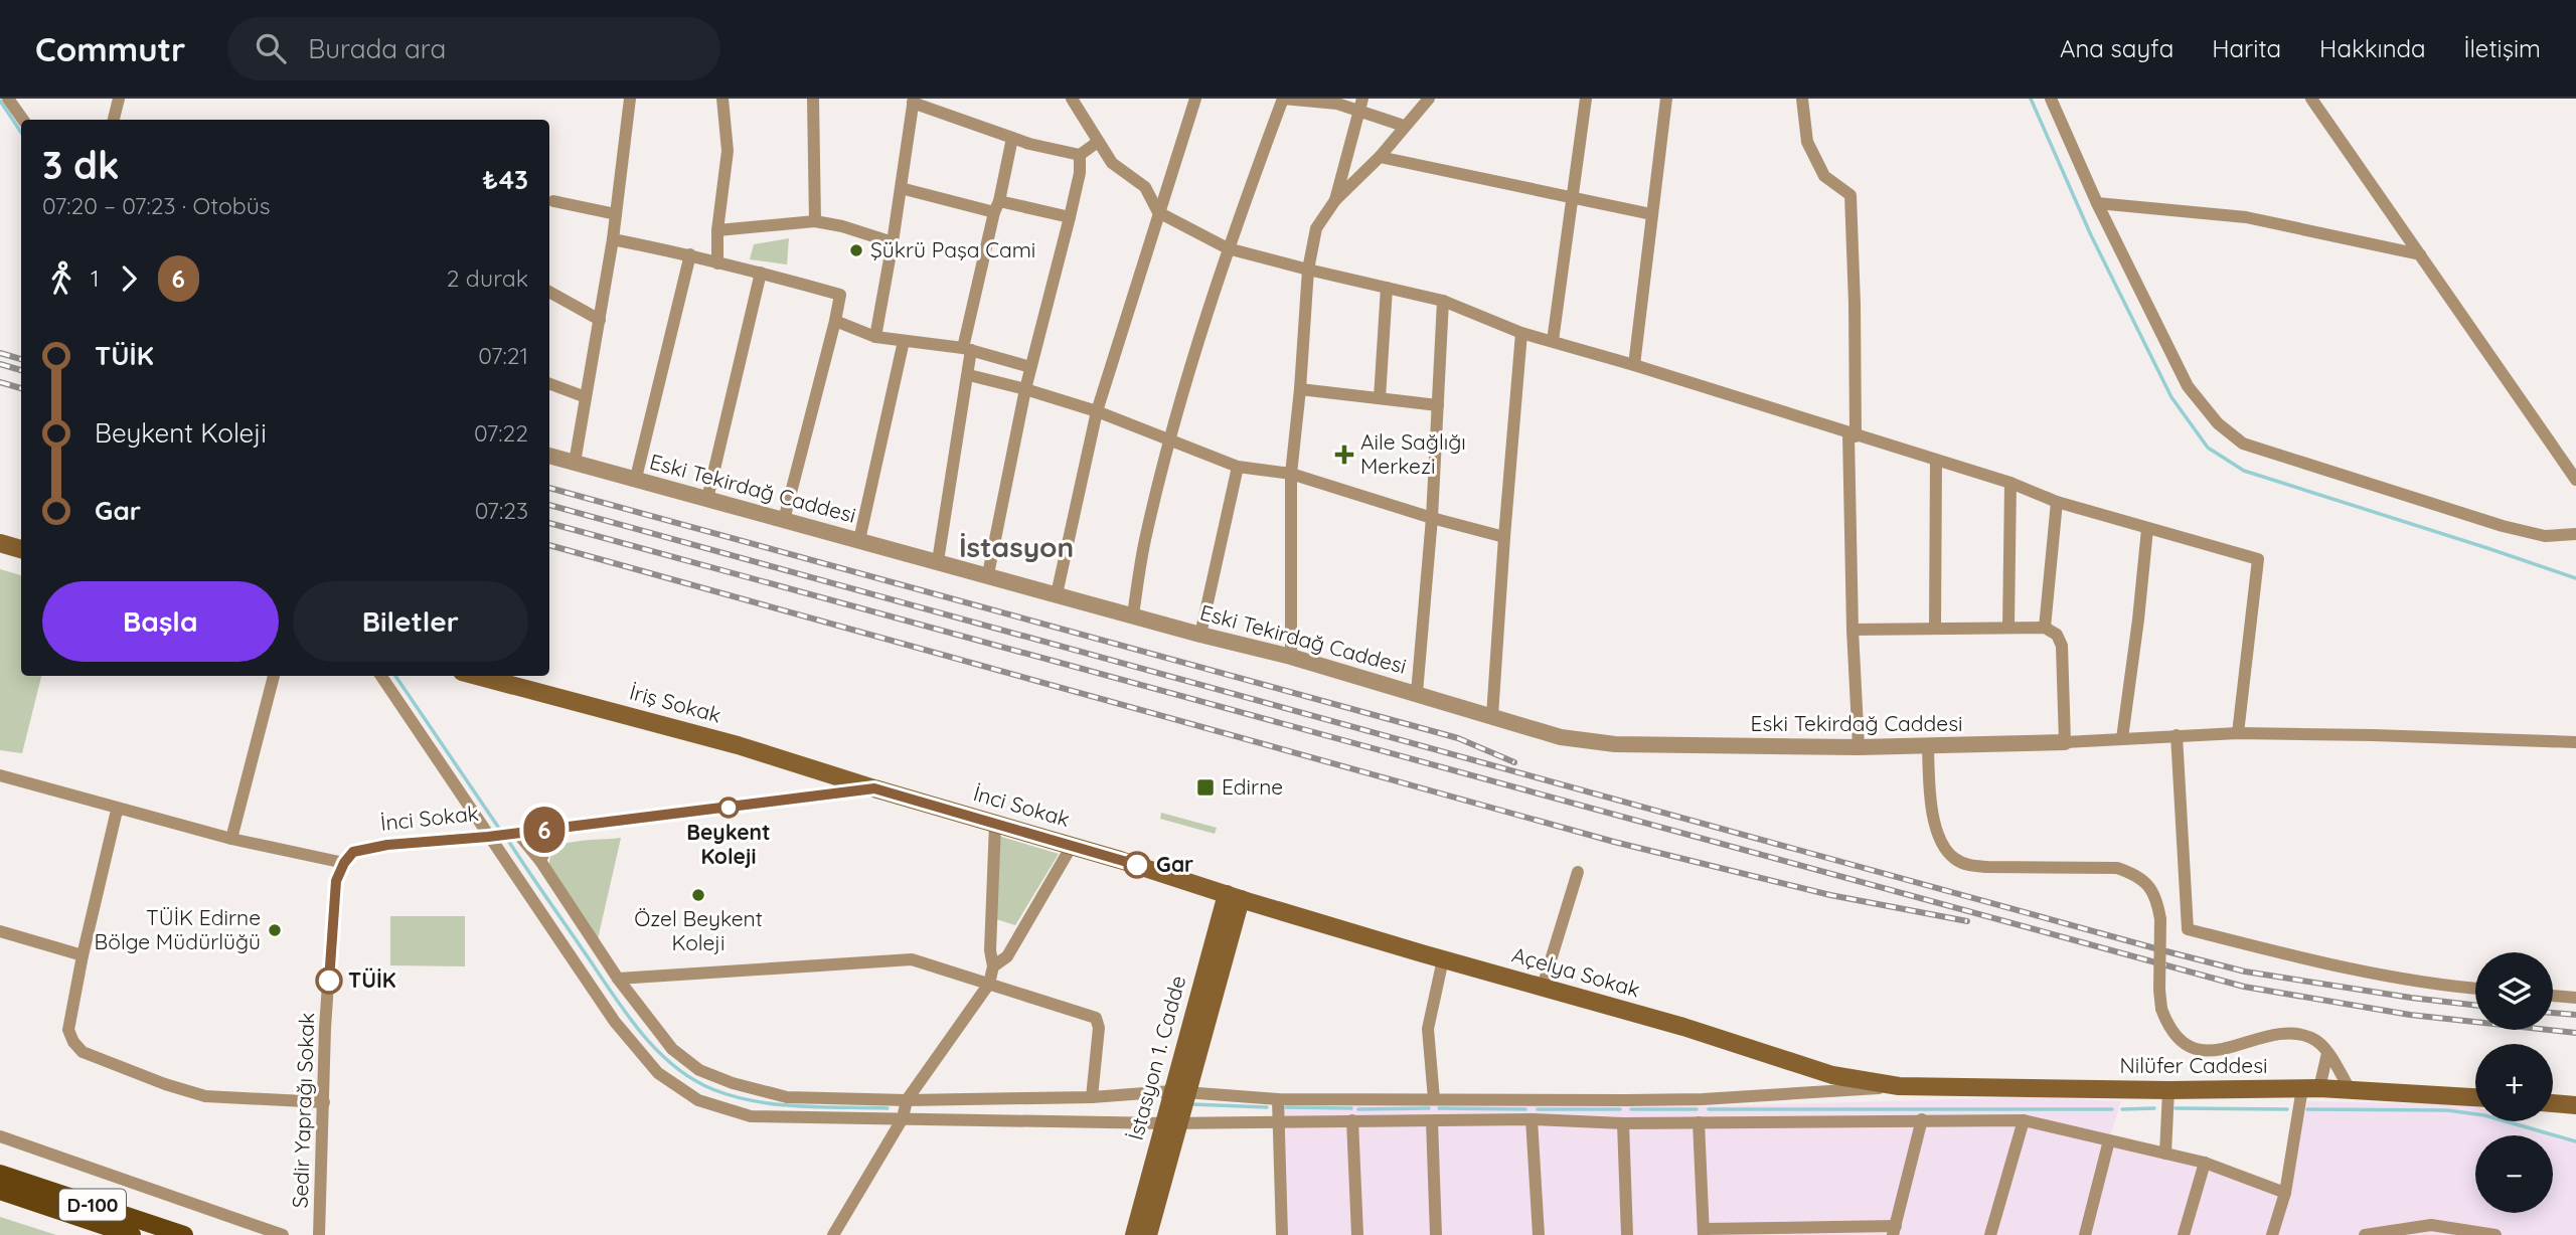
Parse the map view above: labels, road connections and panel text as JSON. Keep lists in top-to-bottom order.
{
  "streets": {
    "main road": [
      "İriş Sokak",
      "İnci Sokak",
      "Açelya Sokak",
      "İstasyon 1. Cadde",
      "Nilüfer Caddesi",
      "D-100"
    ],
    "street": ["Eski Tekirdağ Caddesi", "Sedir Yaprağı Sokak"]
  },
  "crossings": [
    ["İriş Sokak", "İnci Sokak"],
    ["İnci Sokak", "Açelya Sokak"],
    ["İnci Sokak", "İstasyon 1. Cadde"],
    ["İnci Sokak", "Sedir Yaprağı Sokak"],
    ["Açelya Sokak", "İstasyon 1. Cadde"],
    ["Açelya Sokak", "Nilüfer Caddesi"]
  ],
  "districts": ["İstasyon"],
  "places": {
    "other": [
      "Şükrü Paşa Cami",
      "Beykent Koleji",
      "Gar",
      "Özel Beykent Koleji",
      "TÜİK Edirne Bölge Müdürlüğü",
      "TÜİK"
    ],
    "health": ["Aile Sağlığı Merkezi"],
    "transit": ["Edirne"]
  },
  "lines": ["bus line 6"],
  "page": {
    "header": "Commutr",
    "search": "Burada ara",
    "nav": [
      "Ana sayfa",
      "Harita",
      "Hakkında",
      "İletişim"
    ],
    "on_map": "6",
    "heading": ["3 dk", "07:20 – 07:23 · Otobüs", "₺43"],
    "legs": ["1", "6", "2 durak"],
    "list": [
      {
        "name": "TÜİK",
        "value": "07:21"
      },
      {
        "name": "Beykent Koleji",
        "value": "07:22"
      },
      {
        "name": "Gar",
        "value": "07:23"
      }
    ],
    "buttons": ["Başla", "Biletler"],
    "map_buttons": ["+", "−"]
  }
}
